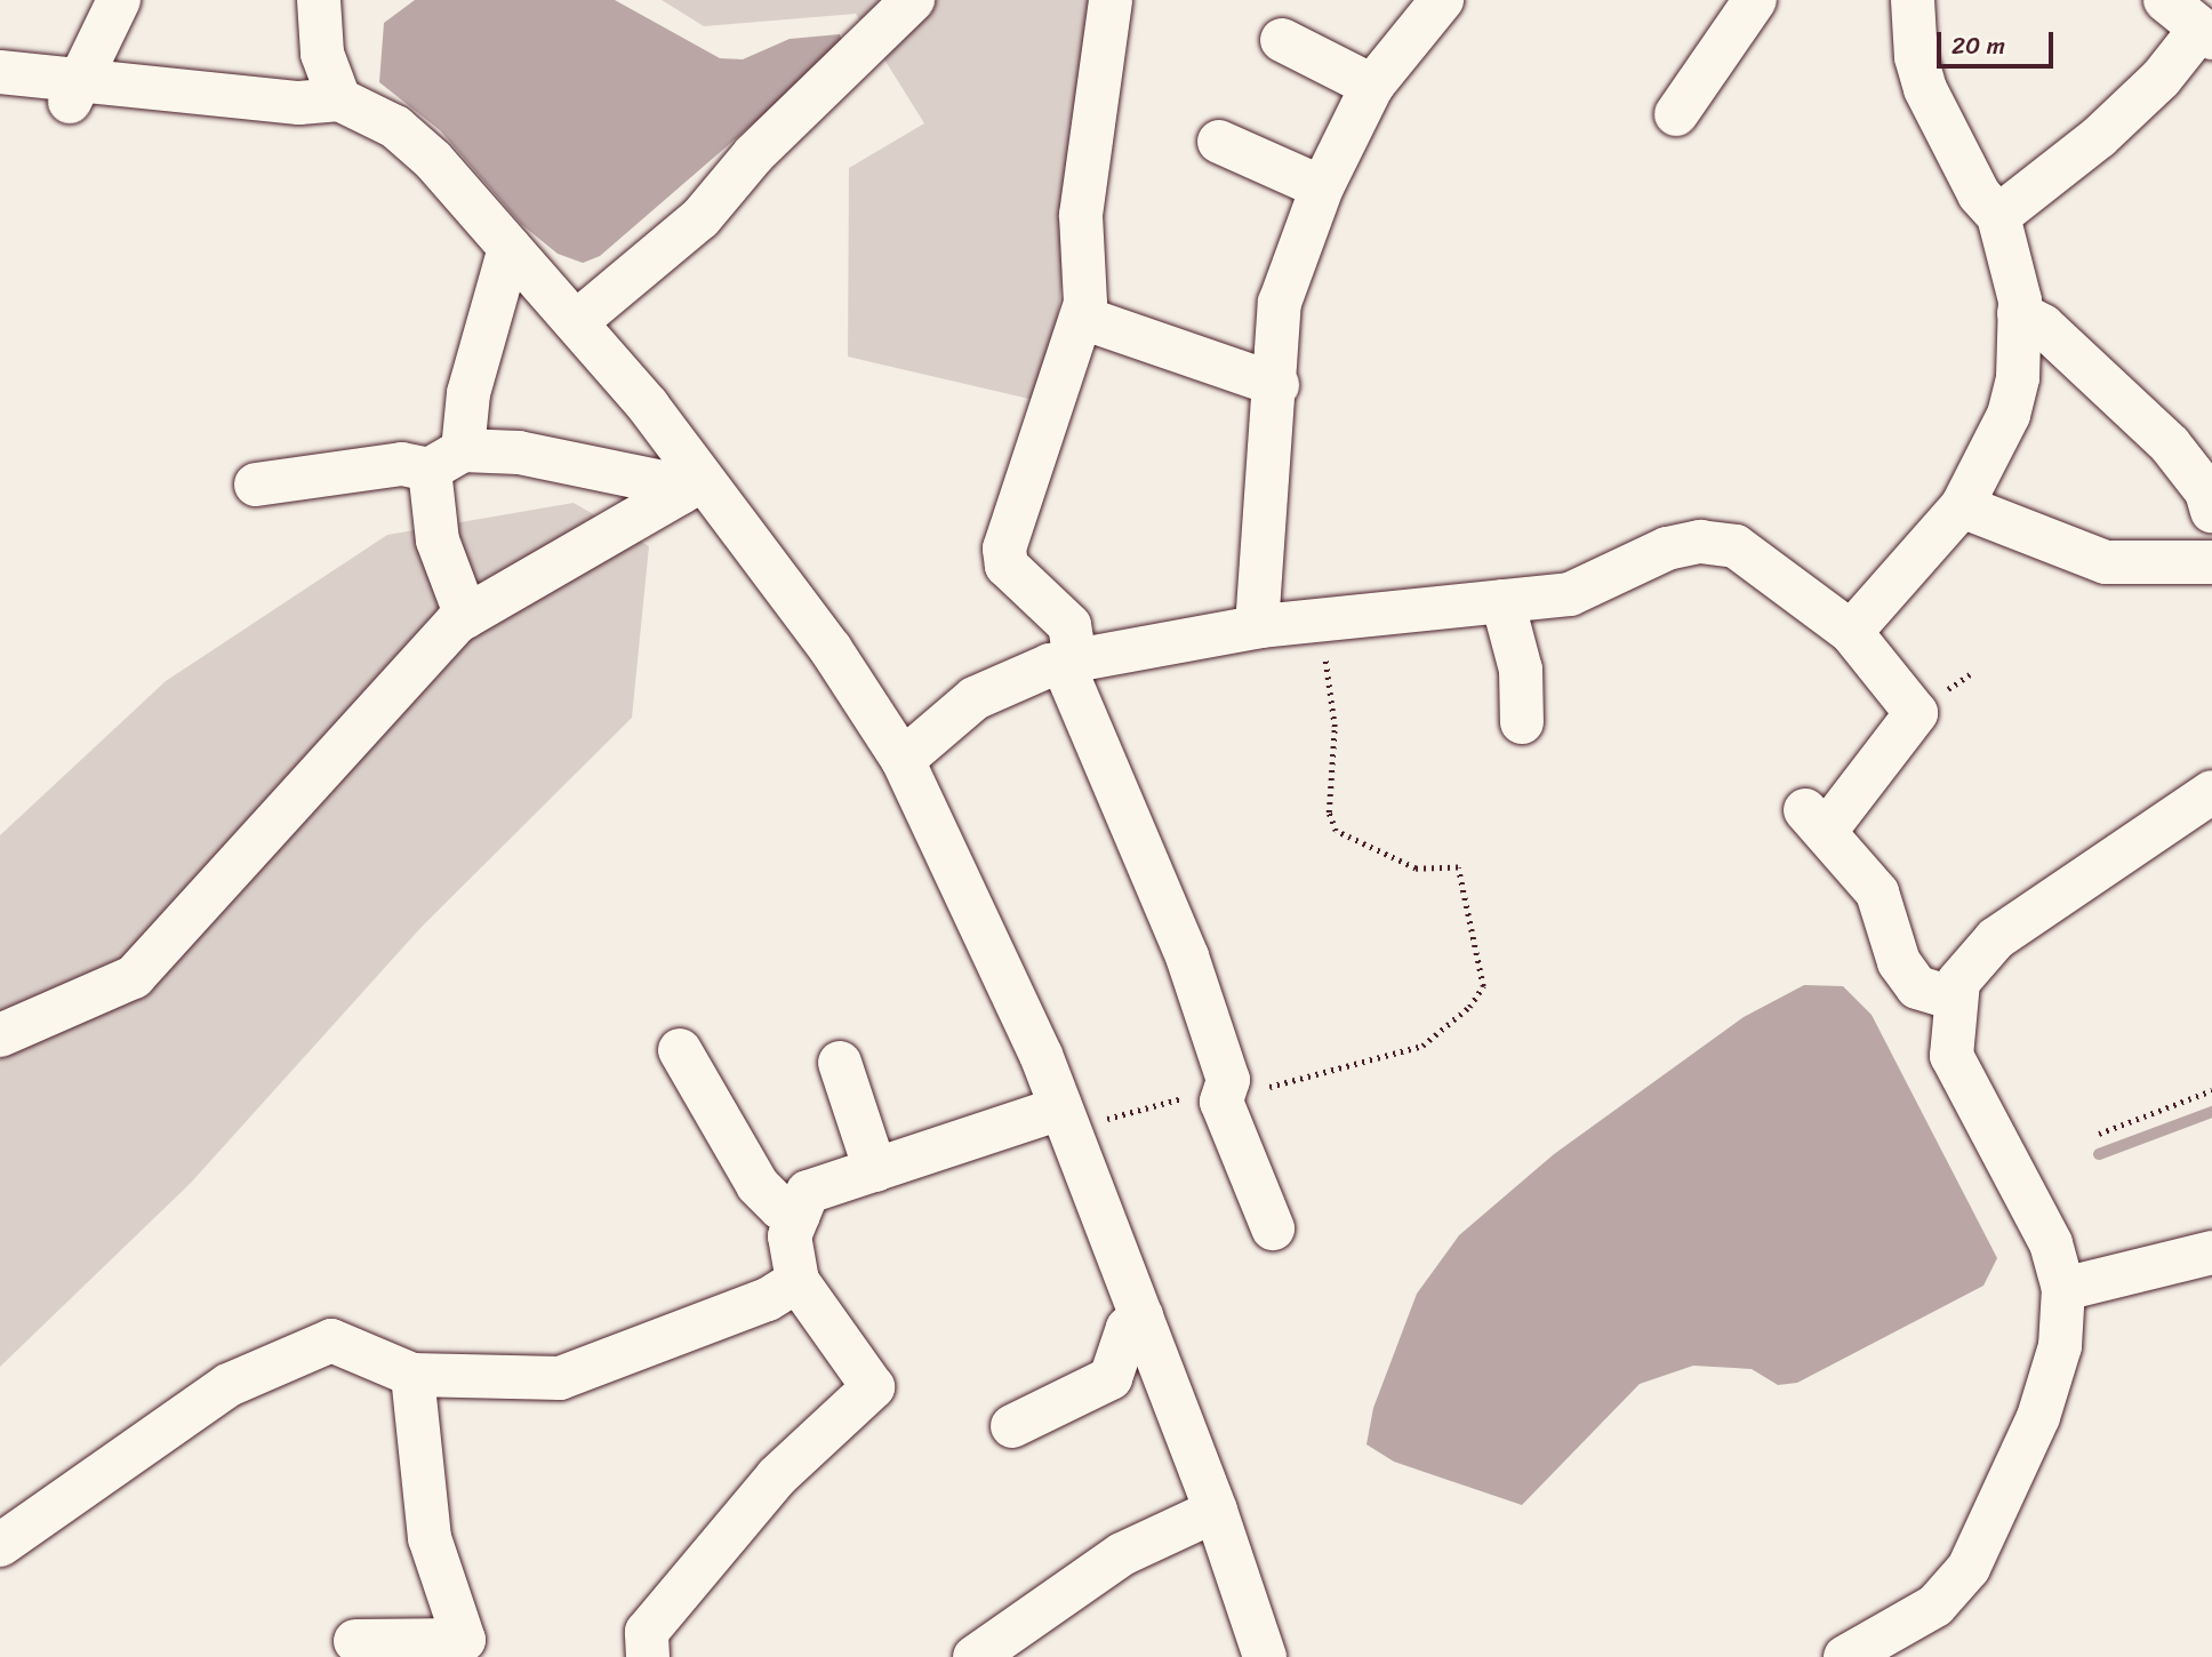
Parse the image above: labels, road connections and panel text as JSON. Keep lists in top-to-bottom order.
{
  "scale_bar": "20 m"
}
